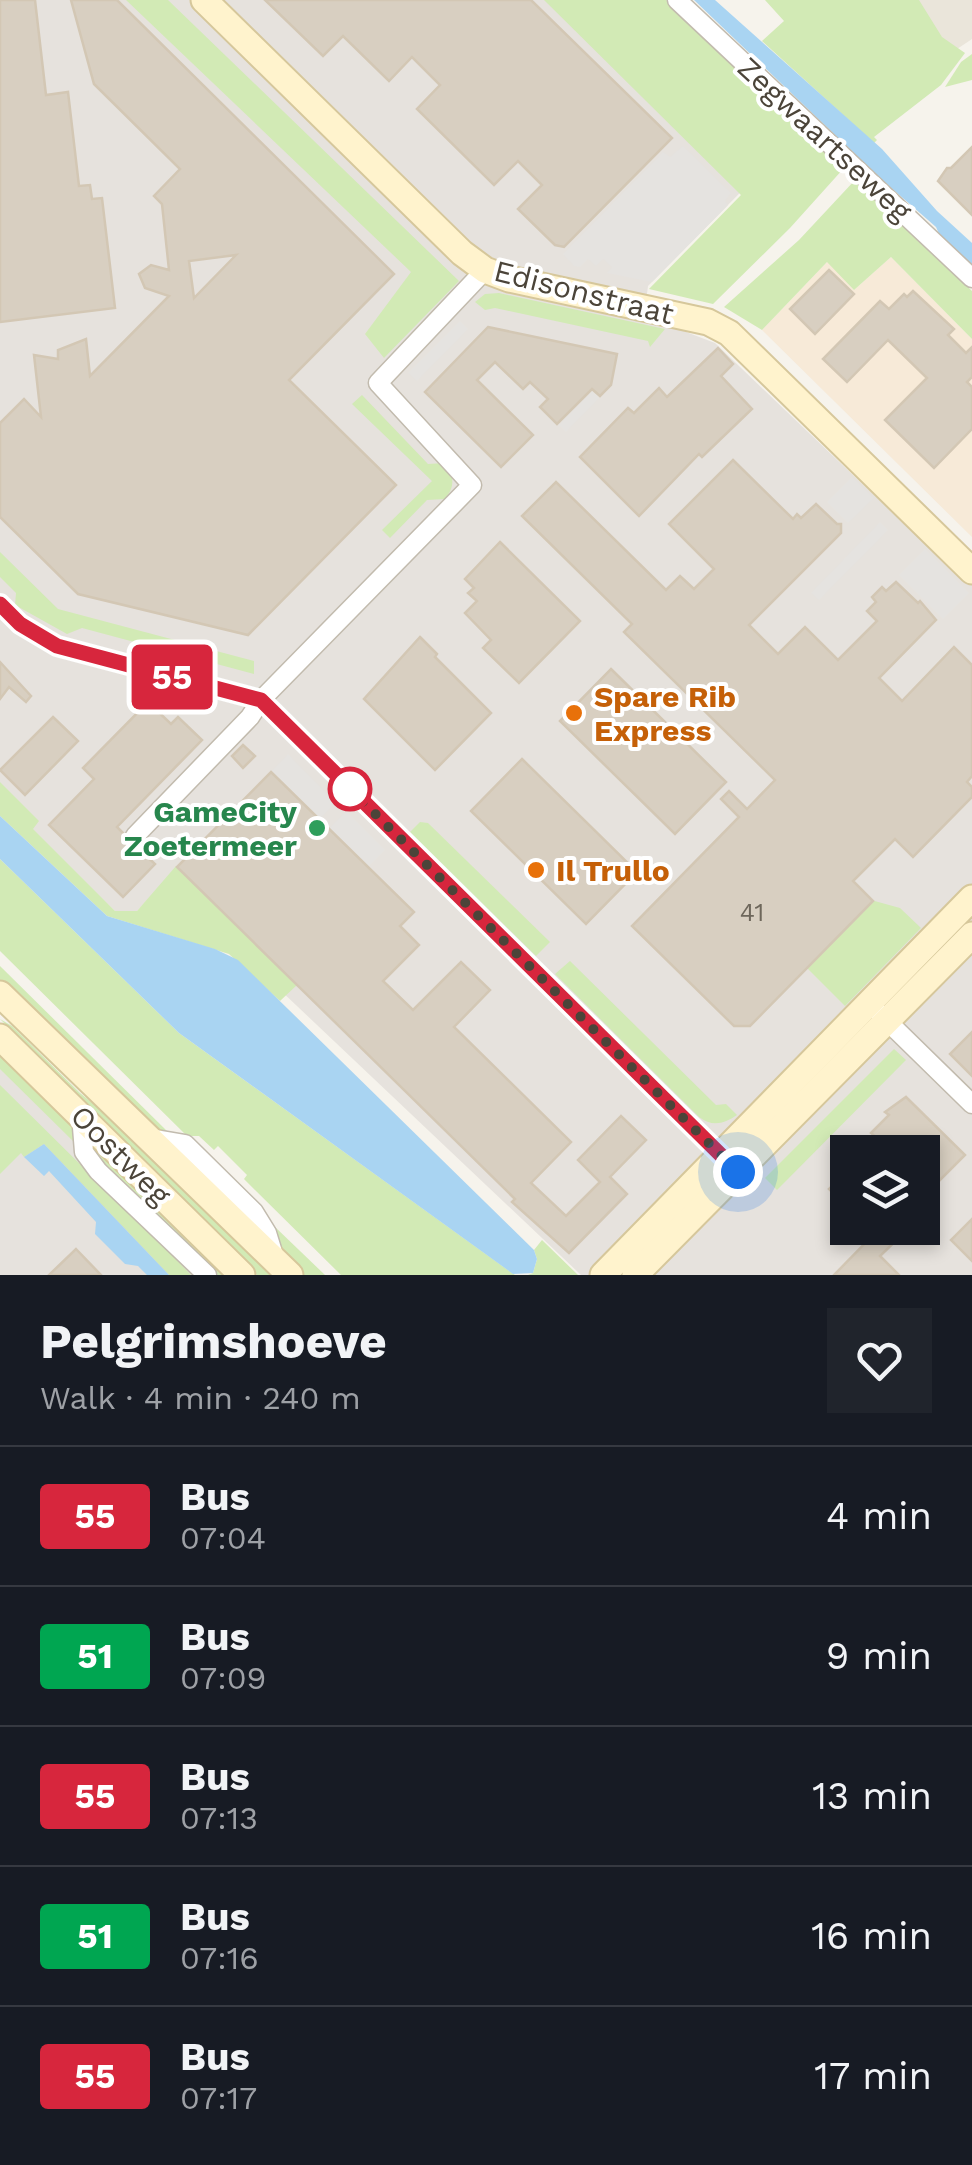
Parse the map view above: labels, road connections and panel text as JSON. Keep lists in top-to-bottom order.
{
  "streets": {
    "street": ["Zegwaartseweg", "Edisonstraat", "Oostweg"]
  },
  "places": ["Spare Rib Express", "GameCity Zoetermeer", "Il Trullo"],
  "lines": ["bus line 55"],
  "house_numbers": ["41"],
  "page": {
    "on_map": "55",
    "heading": ["Pelgrimshoeve", "Walk · 4 min · 240 m"],
    "list": [
      {
        "mark": "55",
        "name": "Bus",
        "note": "07:04",
        "value": "4 min"
      },
      {
        "mark": "51",
        "name": "Bus",
        "note": "07:09",
        "value": "9 min"
      },
      {
        "mark": "55",
        "name": "Bus",
        "note": "07:13",
        "value": "13 min"
      },
      {
        "mark": "51",
        "name": "Bus",
        "note": "07:16",
        "value": "16 min"
      },
      {
        "mark": "55",
        "name": "Bus",
        "note": "07:17",
        "value": "17 min"
      }
    ]
  }
}
